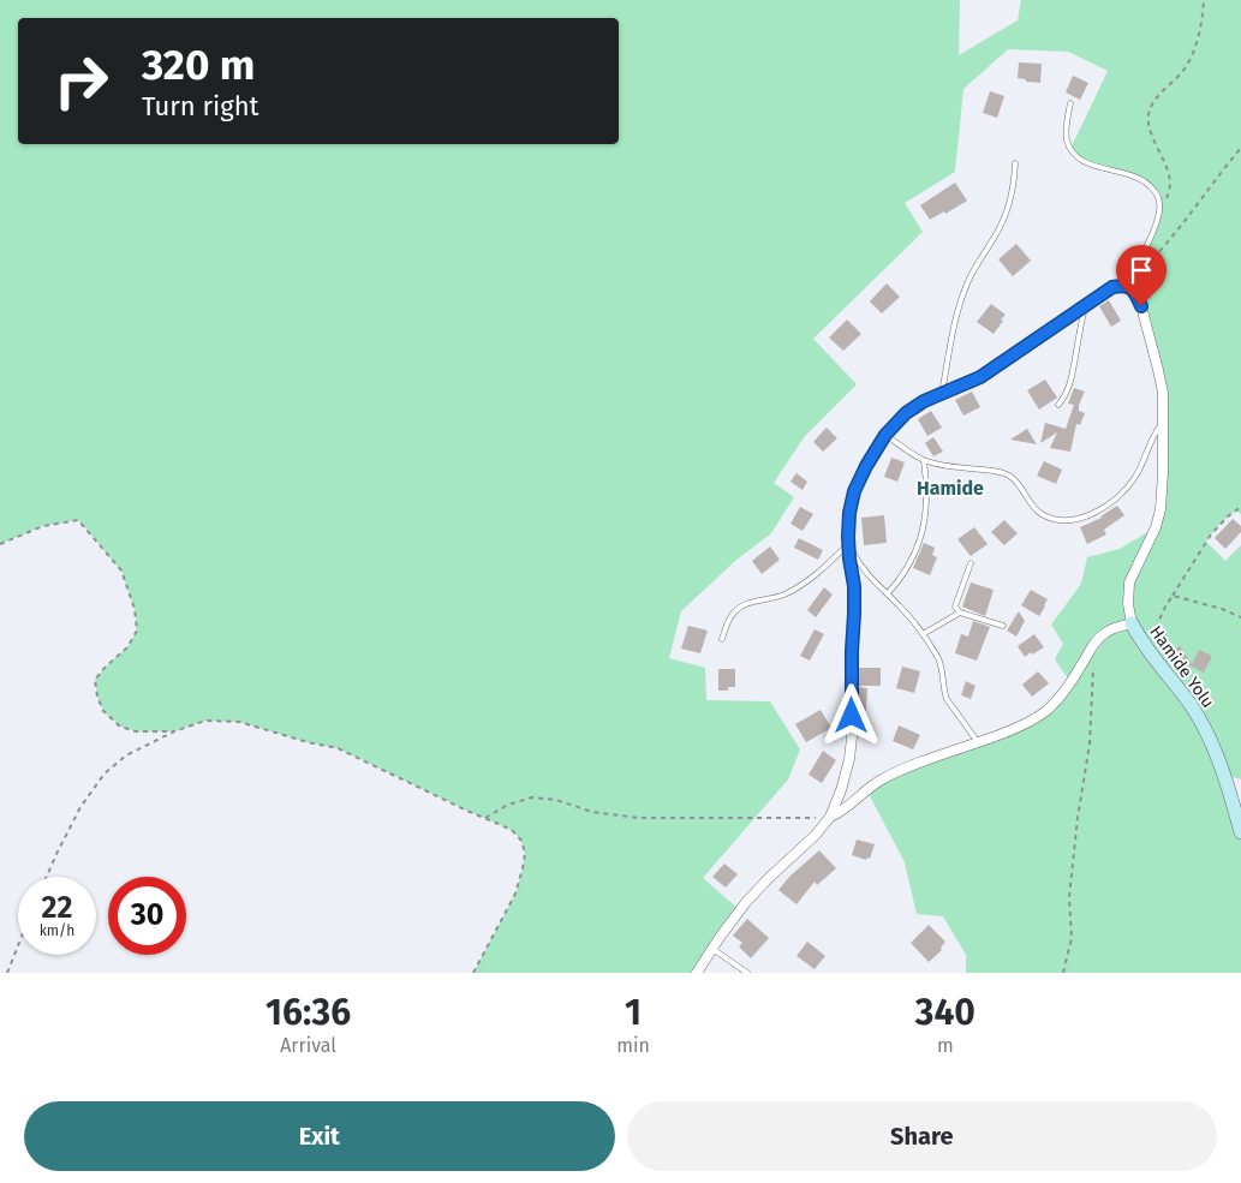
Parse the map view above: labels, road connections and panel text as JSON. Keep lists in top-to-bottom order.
{
  "streets": {
    "street": ["Hamide Yolu"]
  },
  "districts": ["Hamide"],
  "page": {
    "turn": ["320 m", "Turn right"],
    "speed": "22 km/h",
    "limit": "30",
    "eta": [
      "16:36",
      "Arrival",
      "1",
      "min",
      "340",
      "m"
    ],
    "buttons": ["Exit", "Share"]
  }
}
